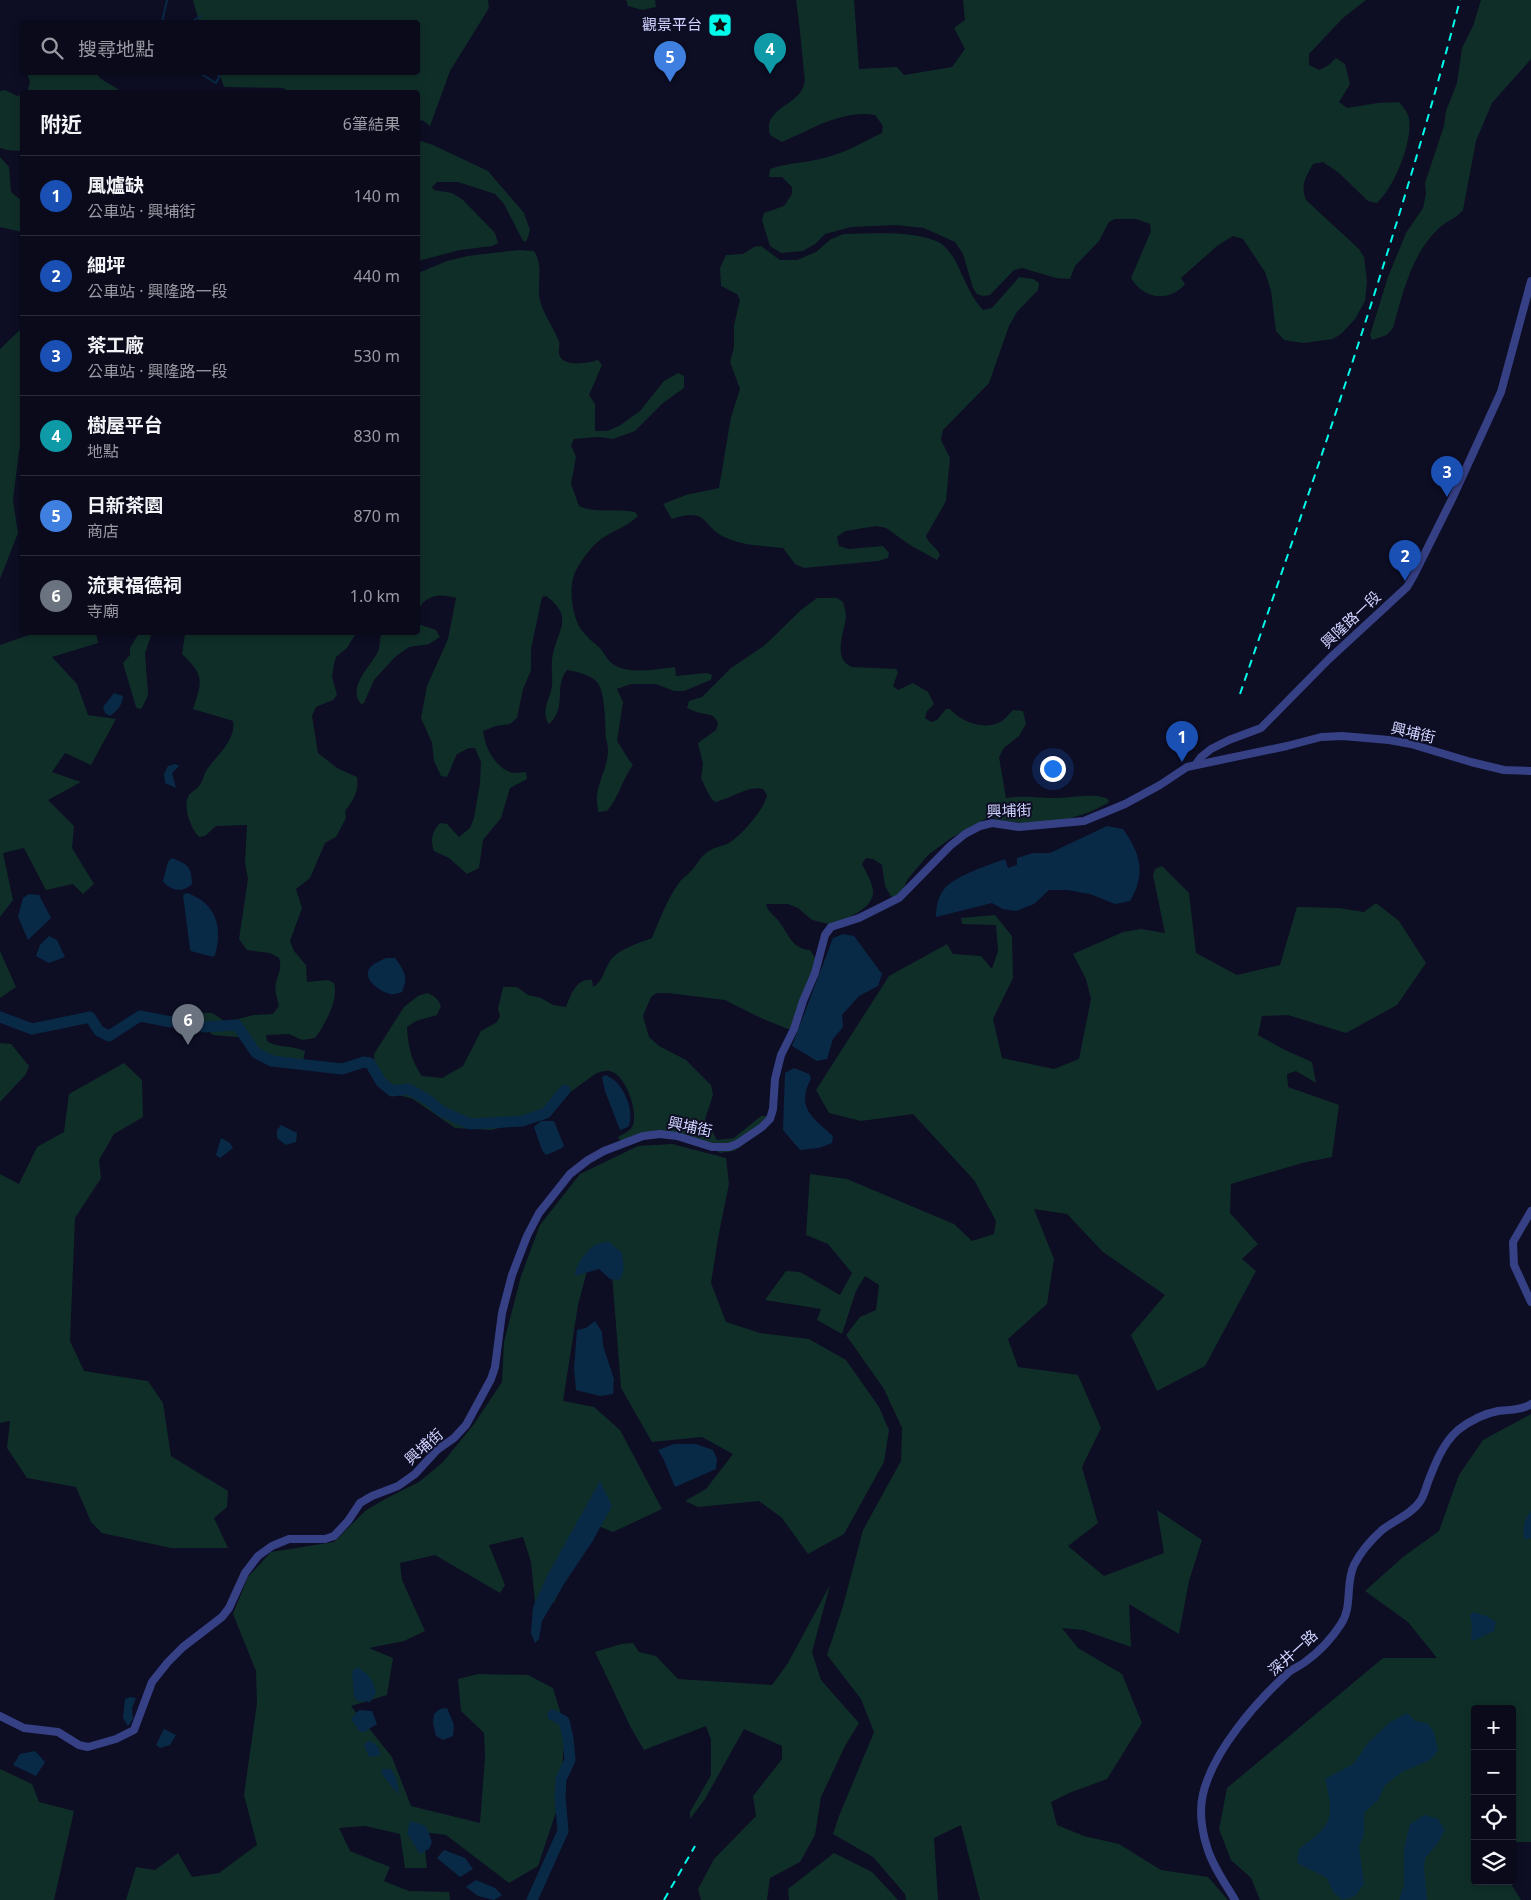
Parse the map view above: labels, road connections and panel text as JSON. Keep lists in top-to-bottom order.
{
  "streets": {
    "street": ["興隆路一段", "興埔街", "深井一路"]
  },
  "crossings": [
    ["興隆路一段", "興埔街"]
  ],
  "places": {
    "place": ["觀景平台"]
  },
  "page": {
    "search": "搜尋地點",
    "pins": [
      "4",
      "5",
      "3",
      "2",
      "1",
      "6"
    ],
    "heading": ["附近", "6筆結果"],
    "list": [
      {
        "mark": "1",
        "name": "風爐缺",
        "note": "公車站 · 興埔街",
        "value": "140 m"
      },
      {
        "mark": "2",
        "name": "細坪",
        "note": "公車站 · 興隆路一段",
        "value": "440 m"
      },
      {
        "mark": "3",
        "name": "茶工廠",
        "note": "公車站 · 興隆路一段",
        "value": "530 m"
      },
      {
        "mark": "4",
        "name": "樹屋平台",
        "note": "地點",
        "value": "830 m"
      },
      {
        "mark": "5",
        "name": "日新茶園",
        "note": "商店",
        "value": "870 m"
      },
      {
        "mark": "6",
        "name": "流東福德祠",
        "note": "寺廟",
        "value": "1.0 km"
      }
    ],
    "map_buttons": ["+", "−"]
  }
}
